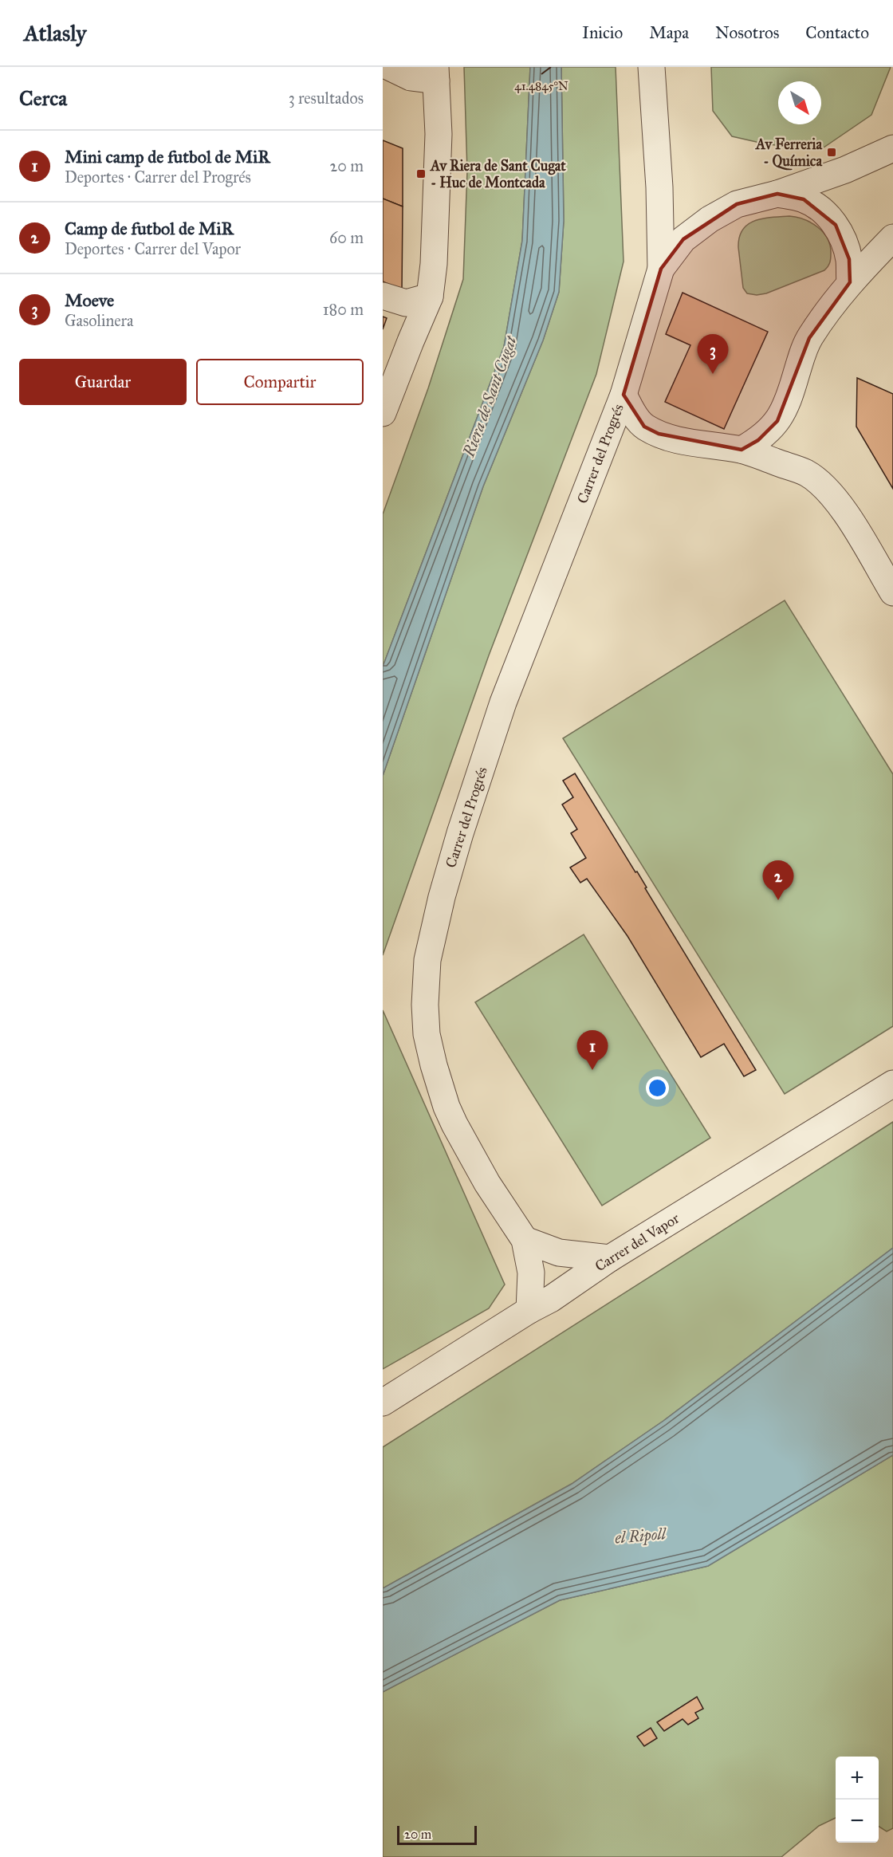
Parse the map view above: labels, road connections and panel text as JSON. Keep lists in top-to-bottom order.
{
  "streets": {
    "street": ["Carrer del Progrés", "Carrer del Vapor"]
  },
  "crossings": [
    ["Carrer del Progrés", "Carrer del Vapor"]
  ],
  "water": ["Riera de Sant Cugat", "el Ripoll"],
  "places": {
    "transit": ["Av Ferreria - Química", "Av Riera de Sant Cugat - Huc de Montcada"]
  },
  "scale_bar": "20 m",
  "north": "bottom right",
  "page": {
    "header": "Atlasly",
    "nav": [
      "Inicio",
      "Mapa",
      "Nosotros",
      "Contacto"
    ],
    "heading": ["Cerca", "3 resultados"],
    "list": [
      {
        "mark": "1",
        "name": "Mini camp de futbol de MiR",
        "note": "Deportes · Carrer del Progrés",
        "value": "20 m"
      },
      {
        "mark": "2",
        "name": "Camp de futbol de MiR",
        "note": "Deportes · Carrer del Vapor",
        "value": "60 m"
      },
      {
        "mark": "3",
        "name": "Moeve",
        "note": "Gasolinera",
        "value": "180 m"
      }
    ],
    "pins": ["3", "2", "1"],
    "buttons": ["Guardar", "Compartir"],
    "map_buttons": ["+", "−"],
    "scale": "20 m"
  },
  "coordinates": ["41.4845°N"]
}
